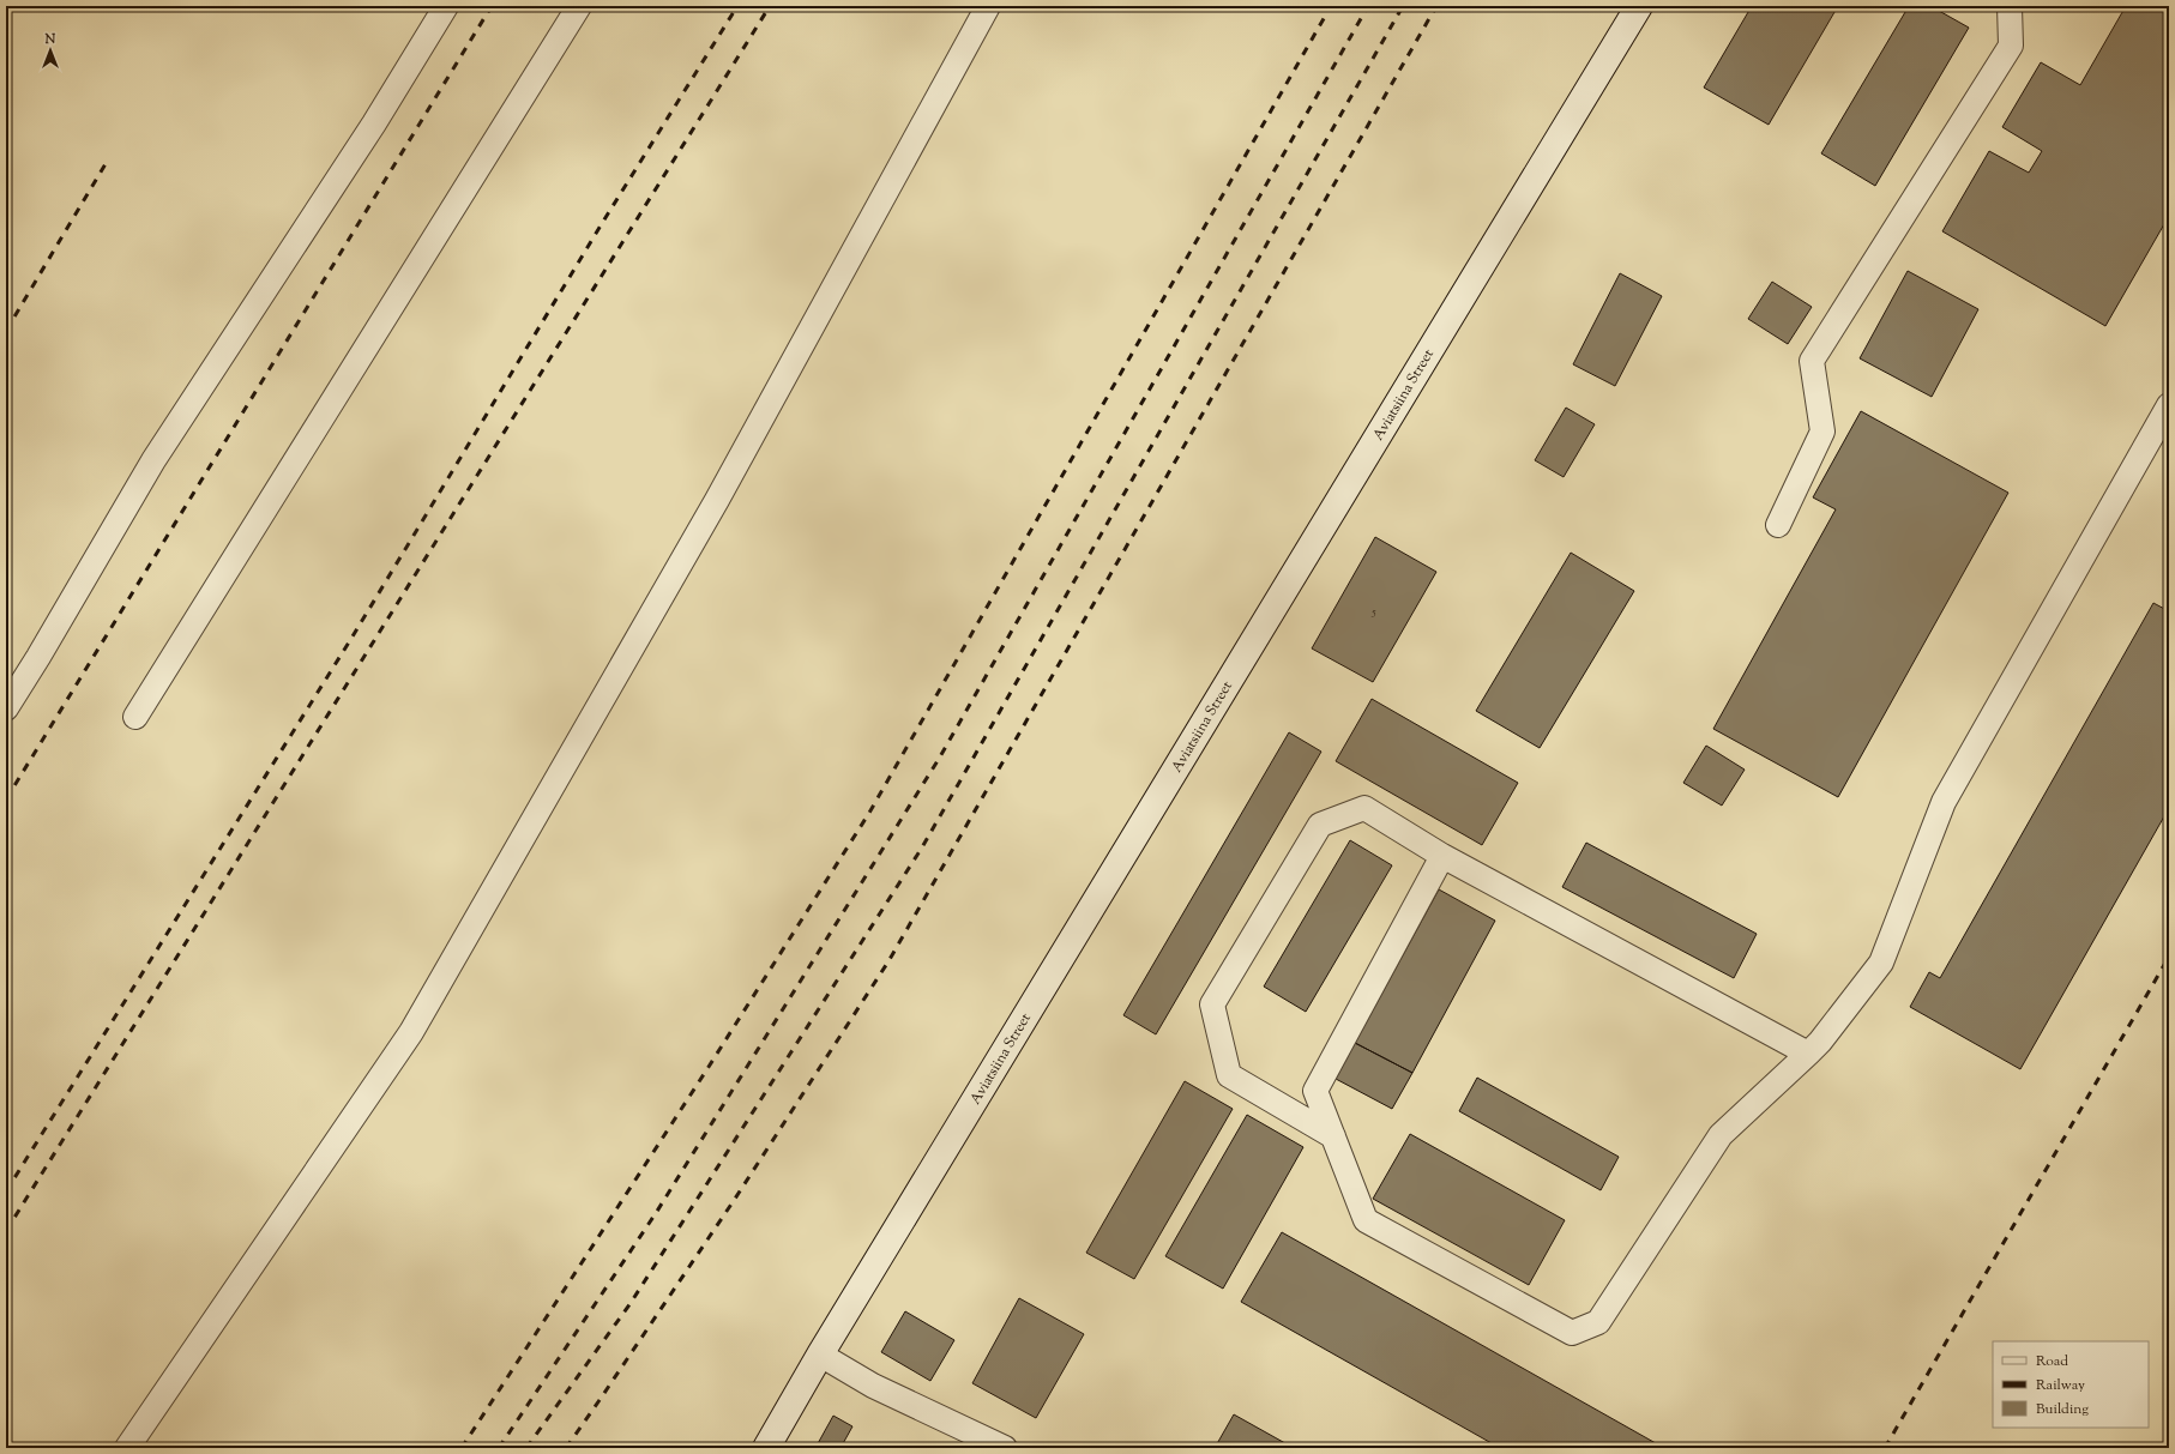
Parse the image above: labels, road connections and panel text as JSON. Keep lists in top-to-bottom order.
{
  "streets": {
    "street": ["Aviatsiina Street"]
  },
  "house_numbers": ["5"],
  "legend": ["Road", "Railway", "Building"],
  "north": "top"
}
